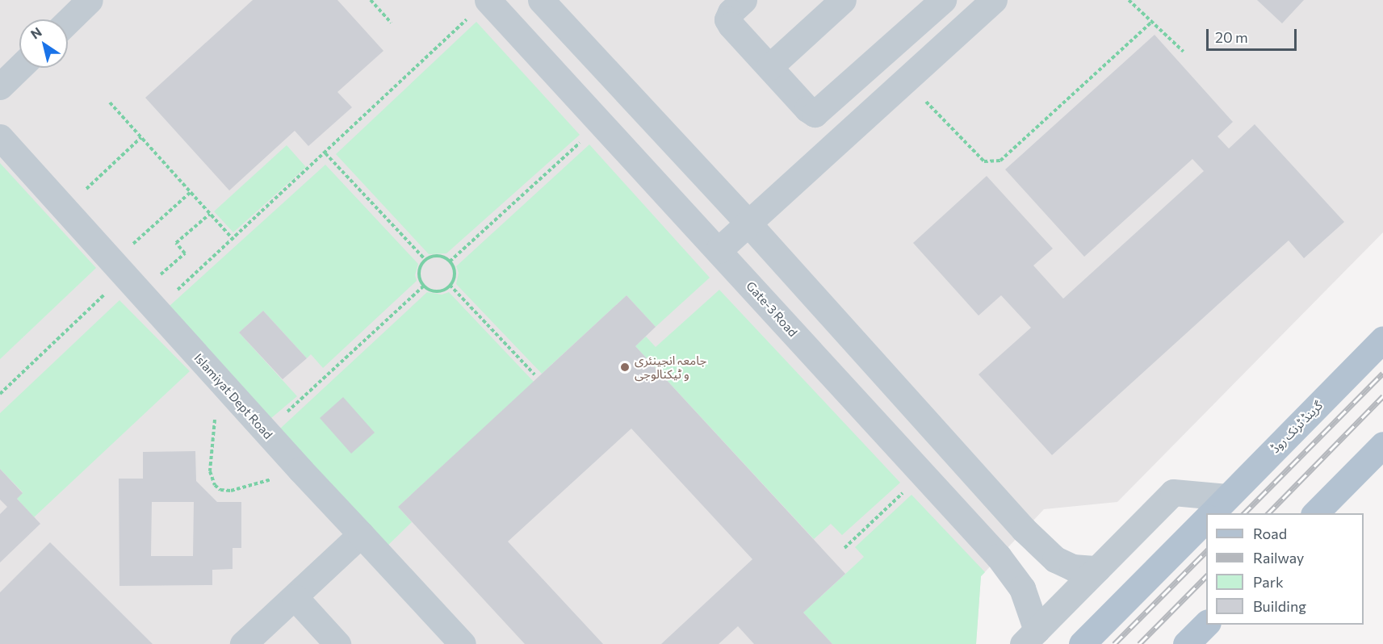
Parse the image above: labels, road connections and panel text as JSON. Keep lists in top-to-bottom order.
{
  "streets": {
    "main road": ["گرینڈ ٹرنک روڈ"],
    "lane": ["Gate-3 Road", "Islamiyat Dept Road"]
  },
  "places": ["جامعہ انجینئری و ٹیکنالوجی"],
  "legend": [
    "Road",
    "Railway",
    "Park",
    "Building"
  ],
  "scale_bar": "20 m",
  "north": "top left"
}
